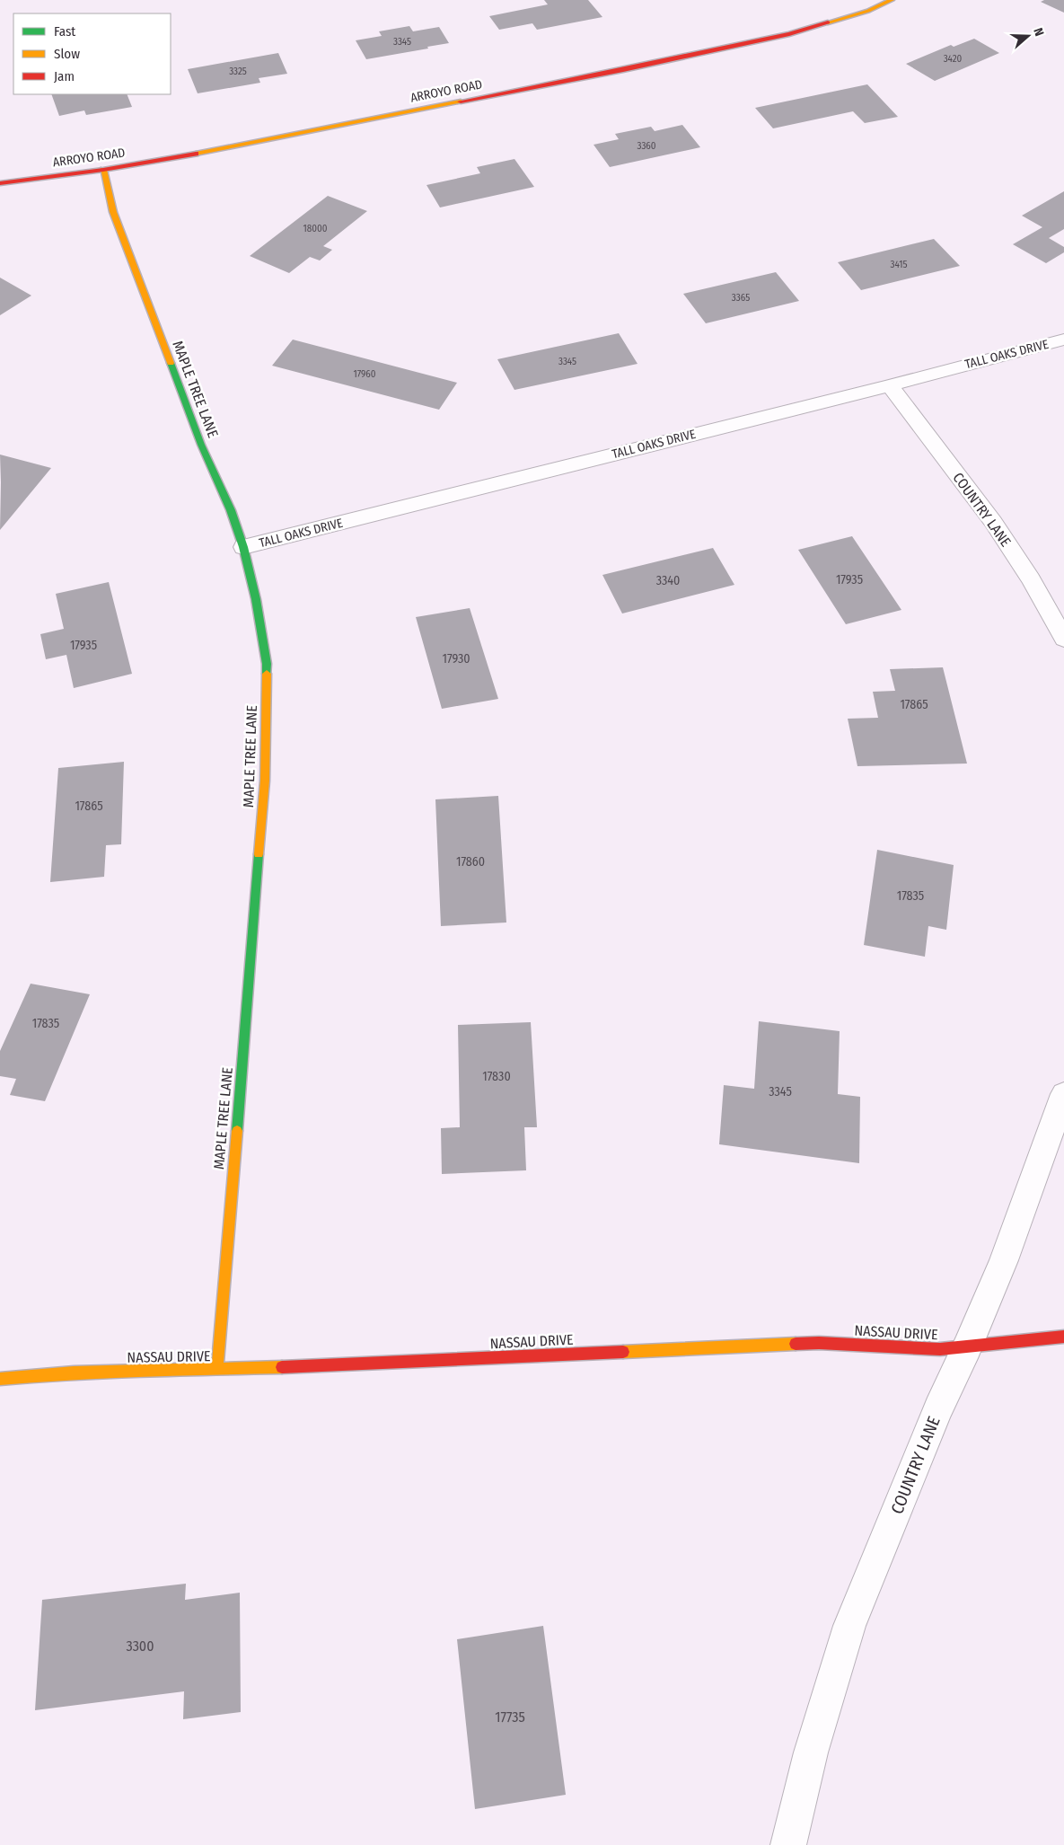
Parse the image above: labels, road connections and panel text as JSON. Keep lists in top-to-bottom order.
{
  "streets": {
    "street": [
      "ARROYO ROAD",
      "TALL OAKS DRIVE",
      "MAPLE TREE LANE",
      "COUNTRY LANE",
      "NASSAU DRIVE"
    ]
  },
  "crossings": [
    ["ARROYO ROAD", "MAPLE TREE LANE"],
    ["TALL OAKS DRIVE", "MAPLE TREE LANE"],
    ["TALL OAKS DRIVE", "COUNTRY LANE"],
    ["MAPLE TREE LANE", "NASSAU DRIVE"],
    ["COUNTRY LANE", "NASSAU DRIVE"]
  ],
  "house_numbers": [
    "3345",
    "3420",
    "3325",
    "3360",
    "18000",
    "3415",
    "3365",
    "3345",
    "17960",
    "17935",
    "3340",
    "17935",
    "17930",
    "17865",
    "17865",
    "17860",
    "17835",
    "17835",
    "17830",
    "3345",
    "3300",
    "17735"
  ],
  "legend": ["Fast", "Slow", "Jam"],
  "north": "right"
}
